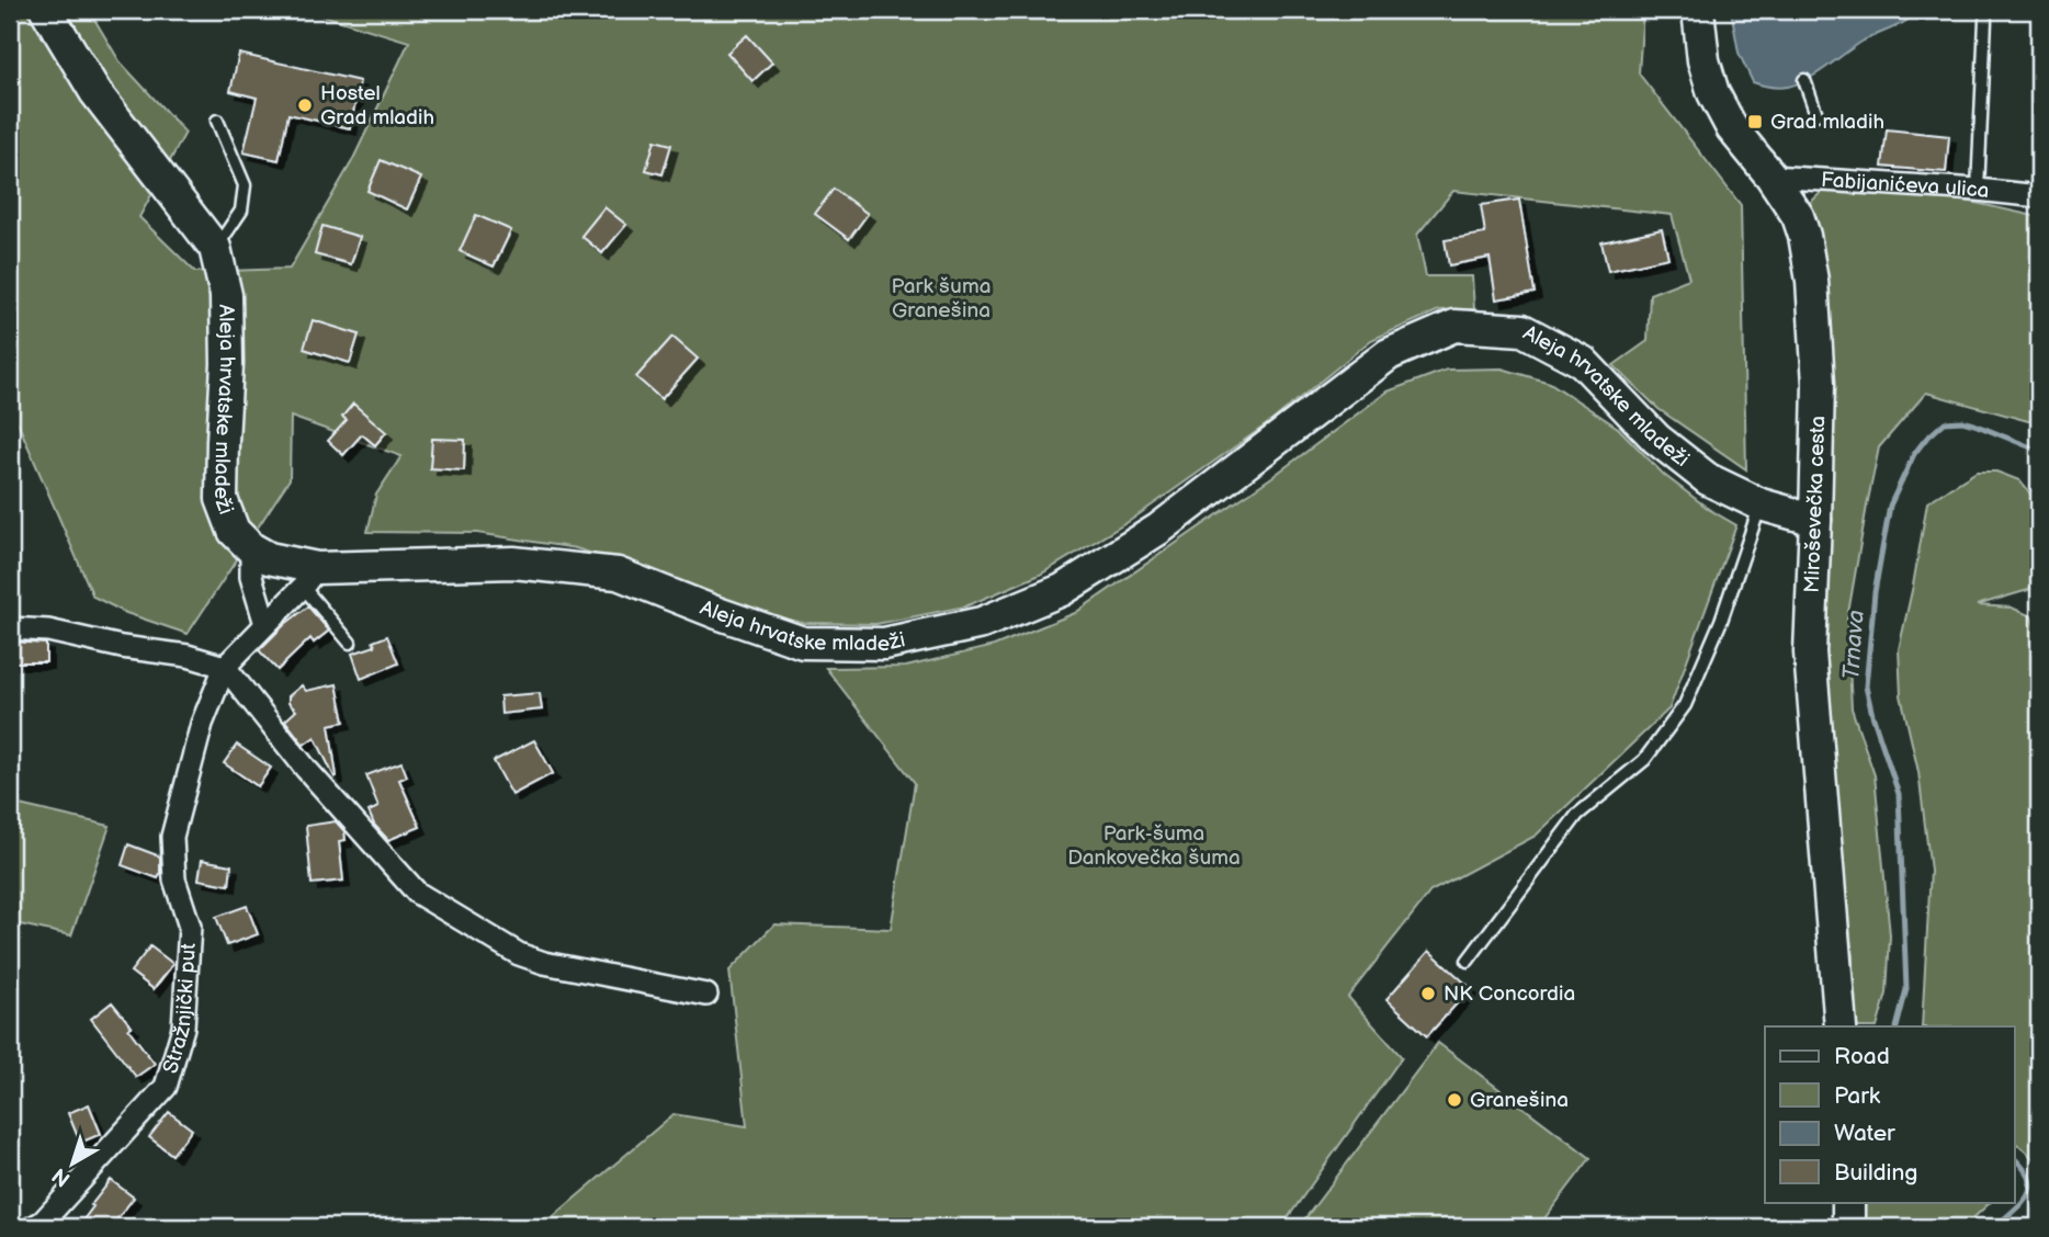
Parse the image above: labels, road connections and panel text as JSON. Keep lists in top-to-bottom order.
{
  "streets": {
    "street": [
      "Fabijanićeva ulica",
      "Aleja hrvatske mladeži",
      "Miroševečka cesta",
      "Stražnjički put"
    ]
  },
  "crossings": [
    ["Fabijanićeva ulica", "Miroševečka cesta"],
    ["Aleja hrvatske mladeži", "Miroševečka cesta"],
    ["Aleja hrvatske mladeži", "Stražnjički put"]
  ],
  "water": ["Trnava"],
  "parks": ["Park šuma Granešina", "Park-šuma Dankovečka šuma"],
  "places": {
    "other": ["Hostel Grad mladih", "NK Concordia", "Granešina"],
    "transit": ["Grad mladih"]
  },
  "legend": [
    "Road",
    "Park",
    "Water",
    "Building"
  ],
  "north": "bottom left"
}
